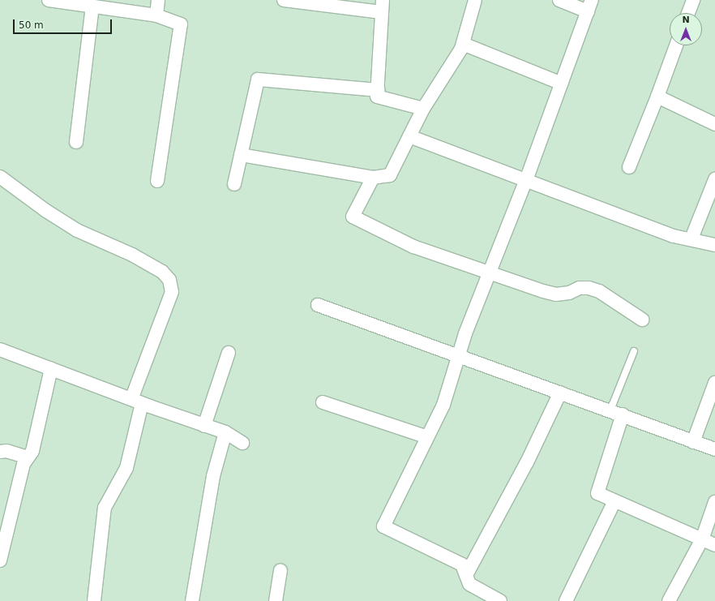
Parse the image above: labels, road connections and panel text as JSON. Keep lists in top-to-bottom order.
{
  "scale_bar": "50 m",
  "north": "top"
}
